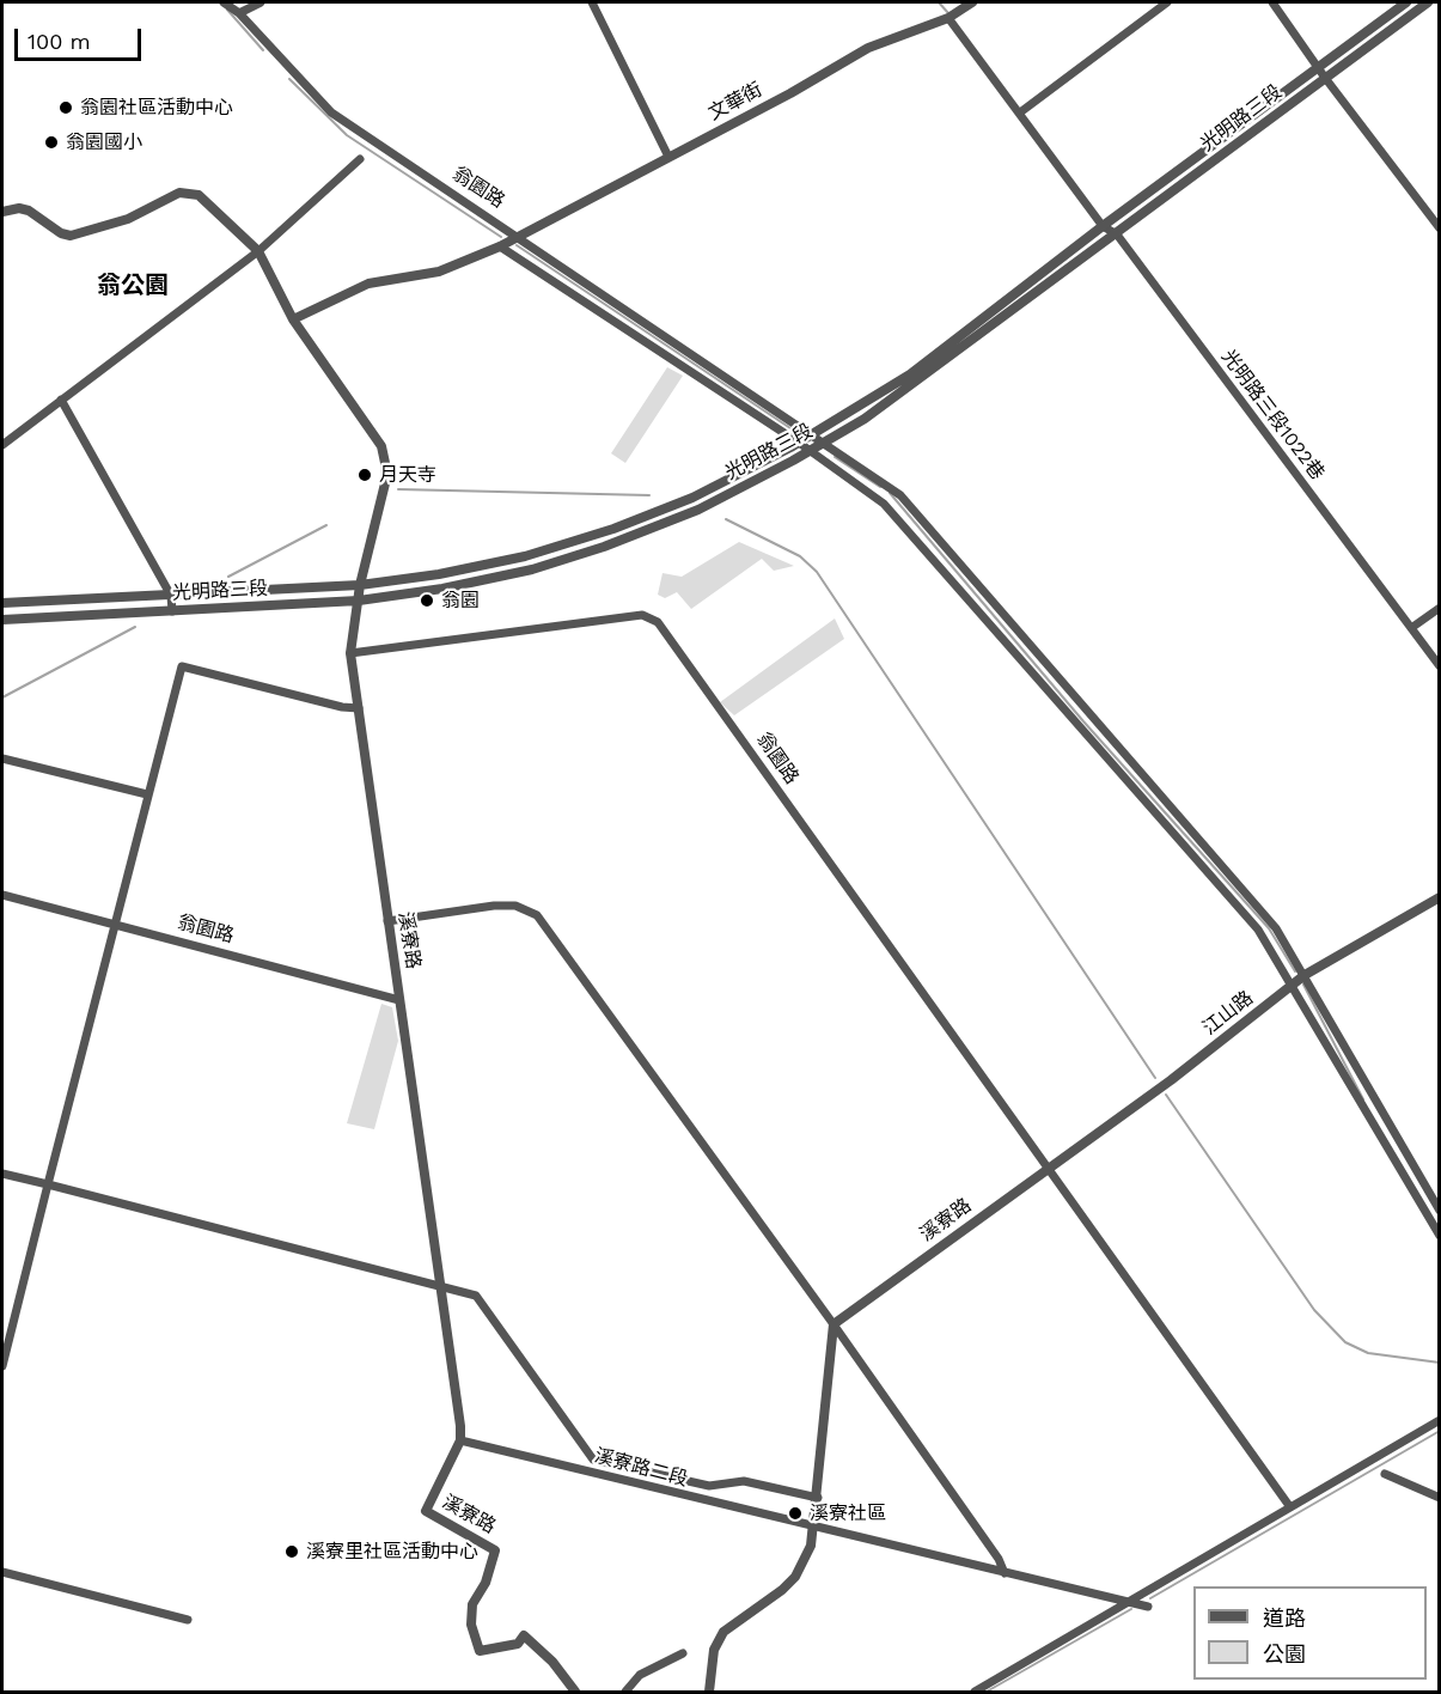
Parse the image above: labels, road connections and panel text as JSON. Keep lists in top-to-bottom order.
{
  "streets": {
    "street": [
      "文華街",
      "光明路三段",
      "翁園路",
      "光明路三段1022巷",
      "溪寮路",
      "江山路",
      "溪寮路二段"
    ]
  },
  "crossings": [
    ["文華街", "翁園路"],
    ["光明路三段", "翁園路"],
    ["光明路三段", "光明路三段1022巷"],
    ["光明路三段", "溪寮路"],
    ["翁園路", "溪寮路"],
    ["翁園路", "江山路"],
    ["溪寮路", "江山路"],
    ["溪寮路", "溪寮路二段"]
  ],
  "districts": ["翁公園"],
  "places": [
    "翁園社區活動中心",
    "翁園國小",
    "月天寺",
    "翁園",
    "溪寮社區",
    "溪寮里社區活動中心"
  ],
  "legend": ["道路", "公園"],
  "scale_bar": "100 m"
}
